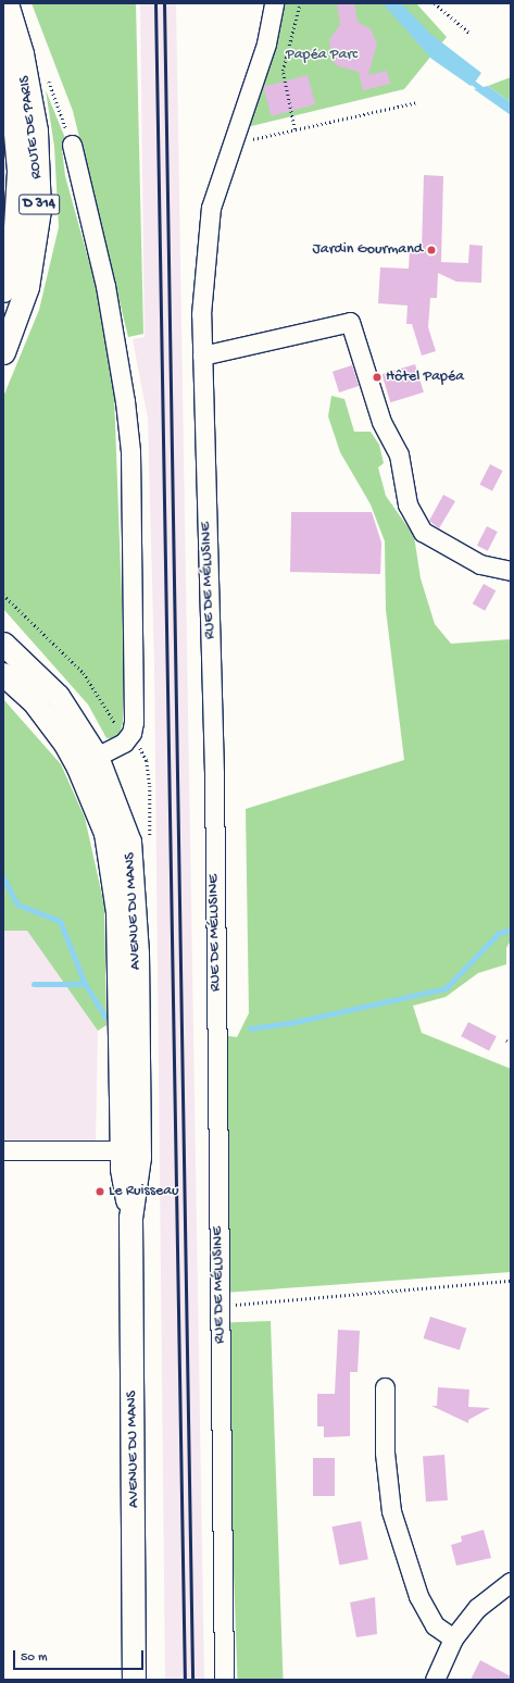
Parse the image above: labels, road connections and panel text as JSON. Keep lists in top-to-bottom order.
{
  "streets": {
    "main road": ["ROUTE DE PARIS", "D 314", "AVENUE DU MANS"],
    "street": ["RUE DE MÉLUSINE"]
  },
  "parks": ["Papéa Parc"],
  "places": ["Jardin Gourmand", "Hôtel Papéa", "Le Ruisseau"],
  "scale_bar": "50 m"
}
